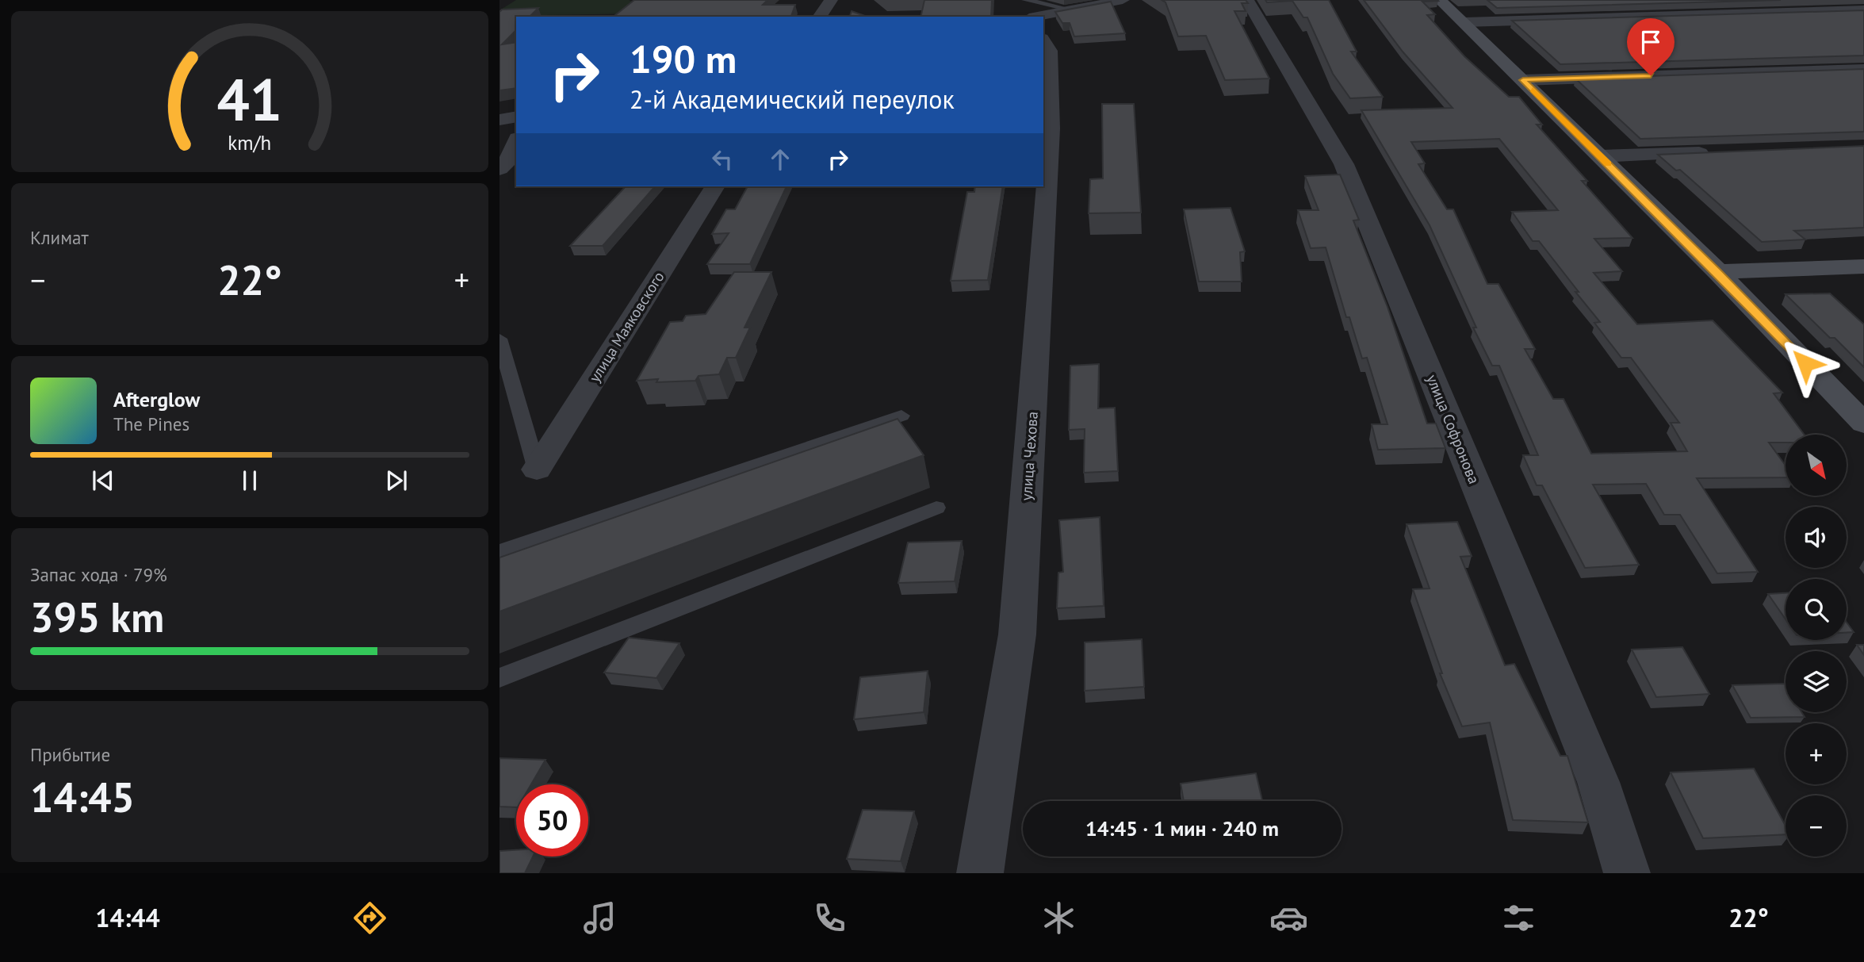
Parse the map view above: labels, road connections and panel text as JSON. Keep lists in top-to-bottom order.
{
  "streets": {
    "street": ["улица Маяковского", "улица Софронова", "улица Чехова"]
  },
  "north": "bottom right",
  "page": {
    "turn": ["190 m", "2-й Академический переулок"],
    "tile": [
      "Климат",
      ["Запас хода · 79%", "395 km"],
      ["Прибытие", "14:45"]
    ],
    "heat": ["−", "22°", "+"],
    "song": ["Afterglow", "The Pines"],
    "map_buttons": ["+", "−"],
    "limit": "50",
    "trip": "14:45 · 1 мин · 240 m",
    "tabs": ["14:44", "22°"],
    "gauge": ["41", "km/h"]
  }
}
